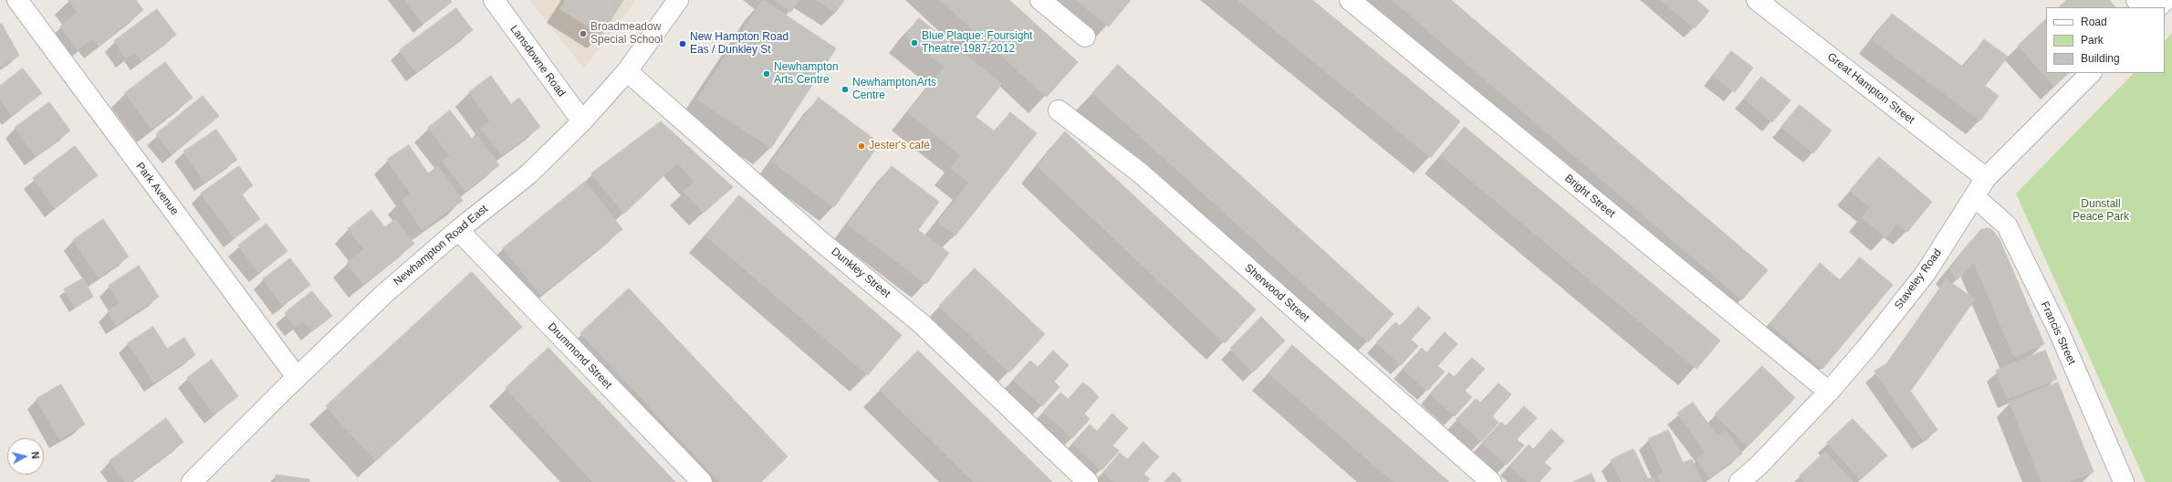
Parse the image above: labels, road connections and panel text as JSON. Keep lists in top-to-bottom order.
{
  "streets": {
    "street": [
      "Lansdowne Road",
      "Great Hampton Street",
      "Park Avenue",
      "Bright Street",
      "Newhampton Road East",
      "Dunkley Street",
      "Staveley Road",
      "Sherwood Street",
      "Francis Street",
      "Drummond Street"
    ]
  },
  "crossings": [
    ["Lansdowne Road", "Newhampton Road East"],
    ["Great Hampton Street", "Staveley Road"],
    ["Park Avenue", "Newhampton Road East"],
    ["Bright Street", "Staveley Road"],
    ["Newhampton Road East", "Dunkley Street"],
    ["Newhampton Road East", "Drummond Street"],
    ["Staveley Road", "Francis Street"]
  ],
  "parks": ["Dunstall Peace Park"],
  "places": [
    "Broadmeadow Special School",
    "Blue Plaque: Foursight Theatre 1987-2012",
    "New Hampton Road Eas / Dunkley St",
    "Newhampton Arts Centre",
    "NewhamptonArts Centre",
    "Jester's café"
  ],
  "legend": ["Road", "Park", "Building"],
  "north": "right"
}
